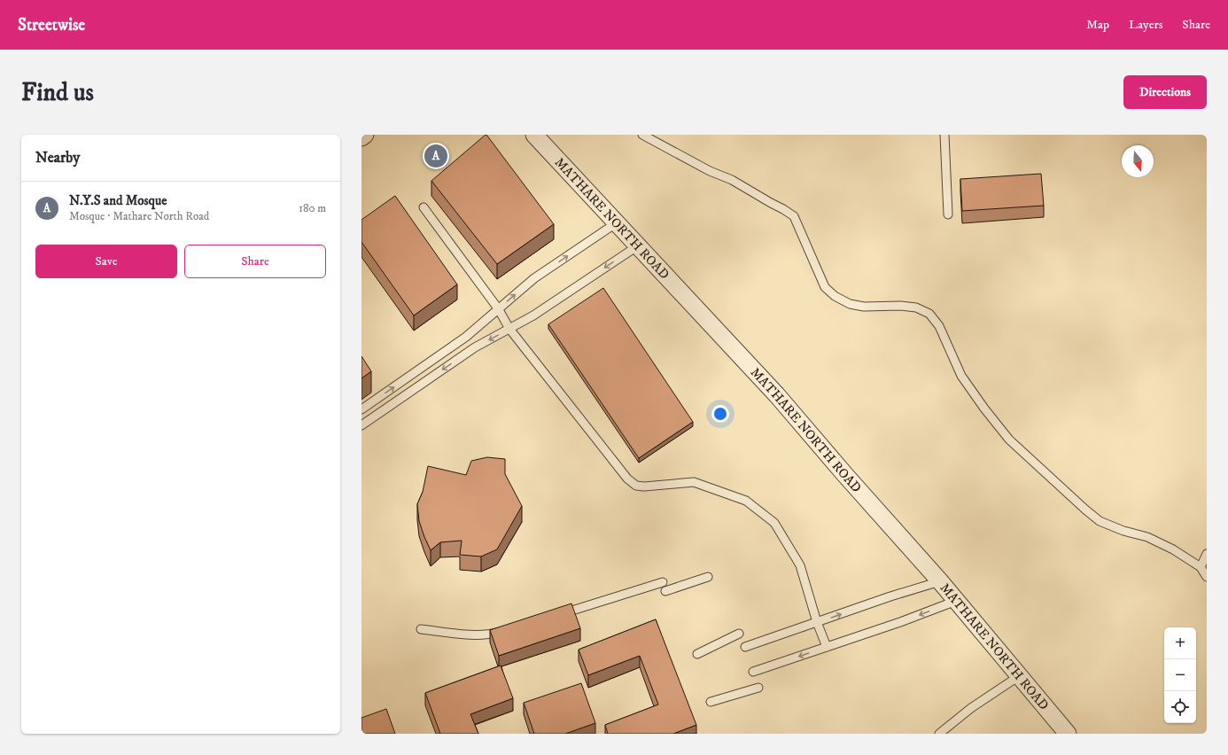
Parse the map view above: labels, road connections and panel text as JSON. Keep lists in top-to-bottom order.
{
  "streets": {
    "street": ["MATHARE NORTH ROAD"]
  },
  "north": "bottom",
  "page": {
    "header": "Streetwise",
    "nav": ["Map", "Layers", "Share"],
    "buttons": [
      "Directions",
      ["Save", "Share"]
    ],
    "title": "Find us",
    "heading": "Nearby",
    "pins": "A",
    "list": [
      {
        "mark": "A",
        "name": "N.Y.S and Mosque",
        "note": "Mosque · Mathare North Road",
        "value": "180 m"
      }
    ],
    "map_buttons": ["+", "−"]
  }
}
